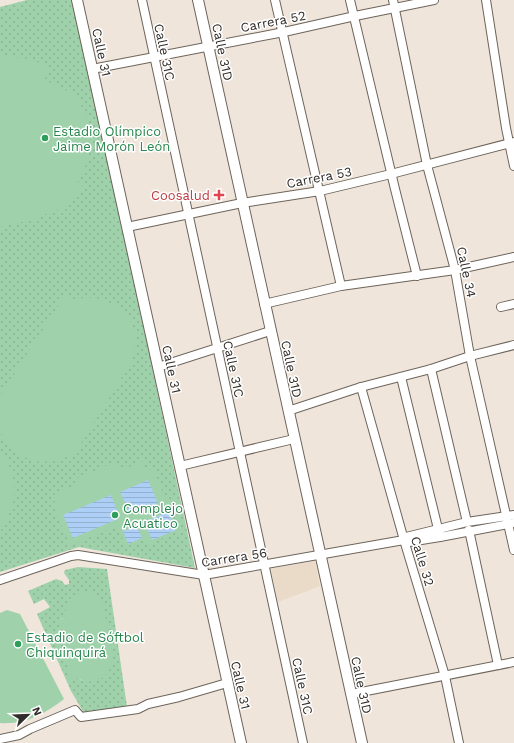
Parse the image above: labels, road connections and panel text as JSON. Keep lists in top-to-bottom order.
{
  "streets": {
    "street": [
      "Carrera 52",
      "Calle 31",
      "Calle 31C",
      "Calle 31D",
      "Carrera 53",
      "Calle 34",
      "Carrera 56",
      "Calle 32"
    ]
  },
  "crossings": [
    ["Carrera 52", "Calle 31"],
    ["Carrera 52", "Calle 31C"],
    ["Carrera 52", "Calle 31D"],
    ["Carrera 52", "Calle 34"],
    ["Calle 31", "Carrera 53"],
    ["Calle 31", "Carrera 56"],
    ["Calle 31C", "Carrera 53"],
    ["Calle 31C", "Carrera 56"],
    ["Calle 31D", "Carrera 53"],
    ["Calle 31D", "Carrera 56"],
    ["Carrera 53", "Calle 34"],
    ["Calle 34", "Carrera 56"],
    ["Carrera 56", "Calle 32"]
  ],
  "places": {
    "other": ["Estadio Olímpico Jaime Morón León", "Complejo Acuatico", "Estadio de Sóftbol Chiquinquirá"],
    "health": ["Coosalud"]
  },
  "north": "top right"
}
